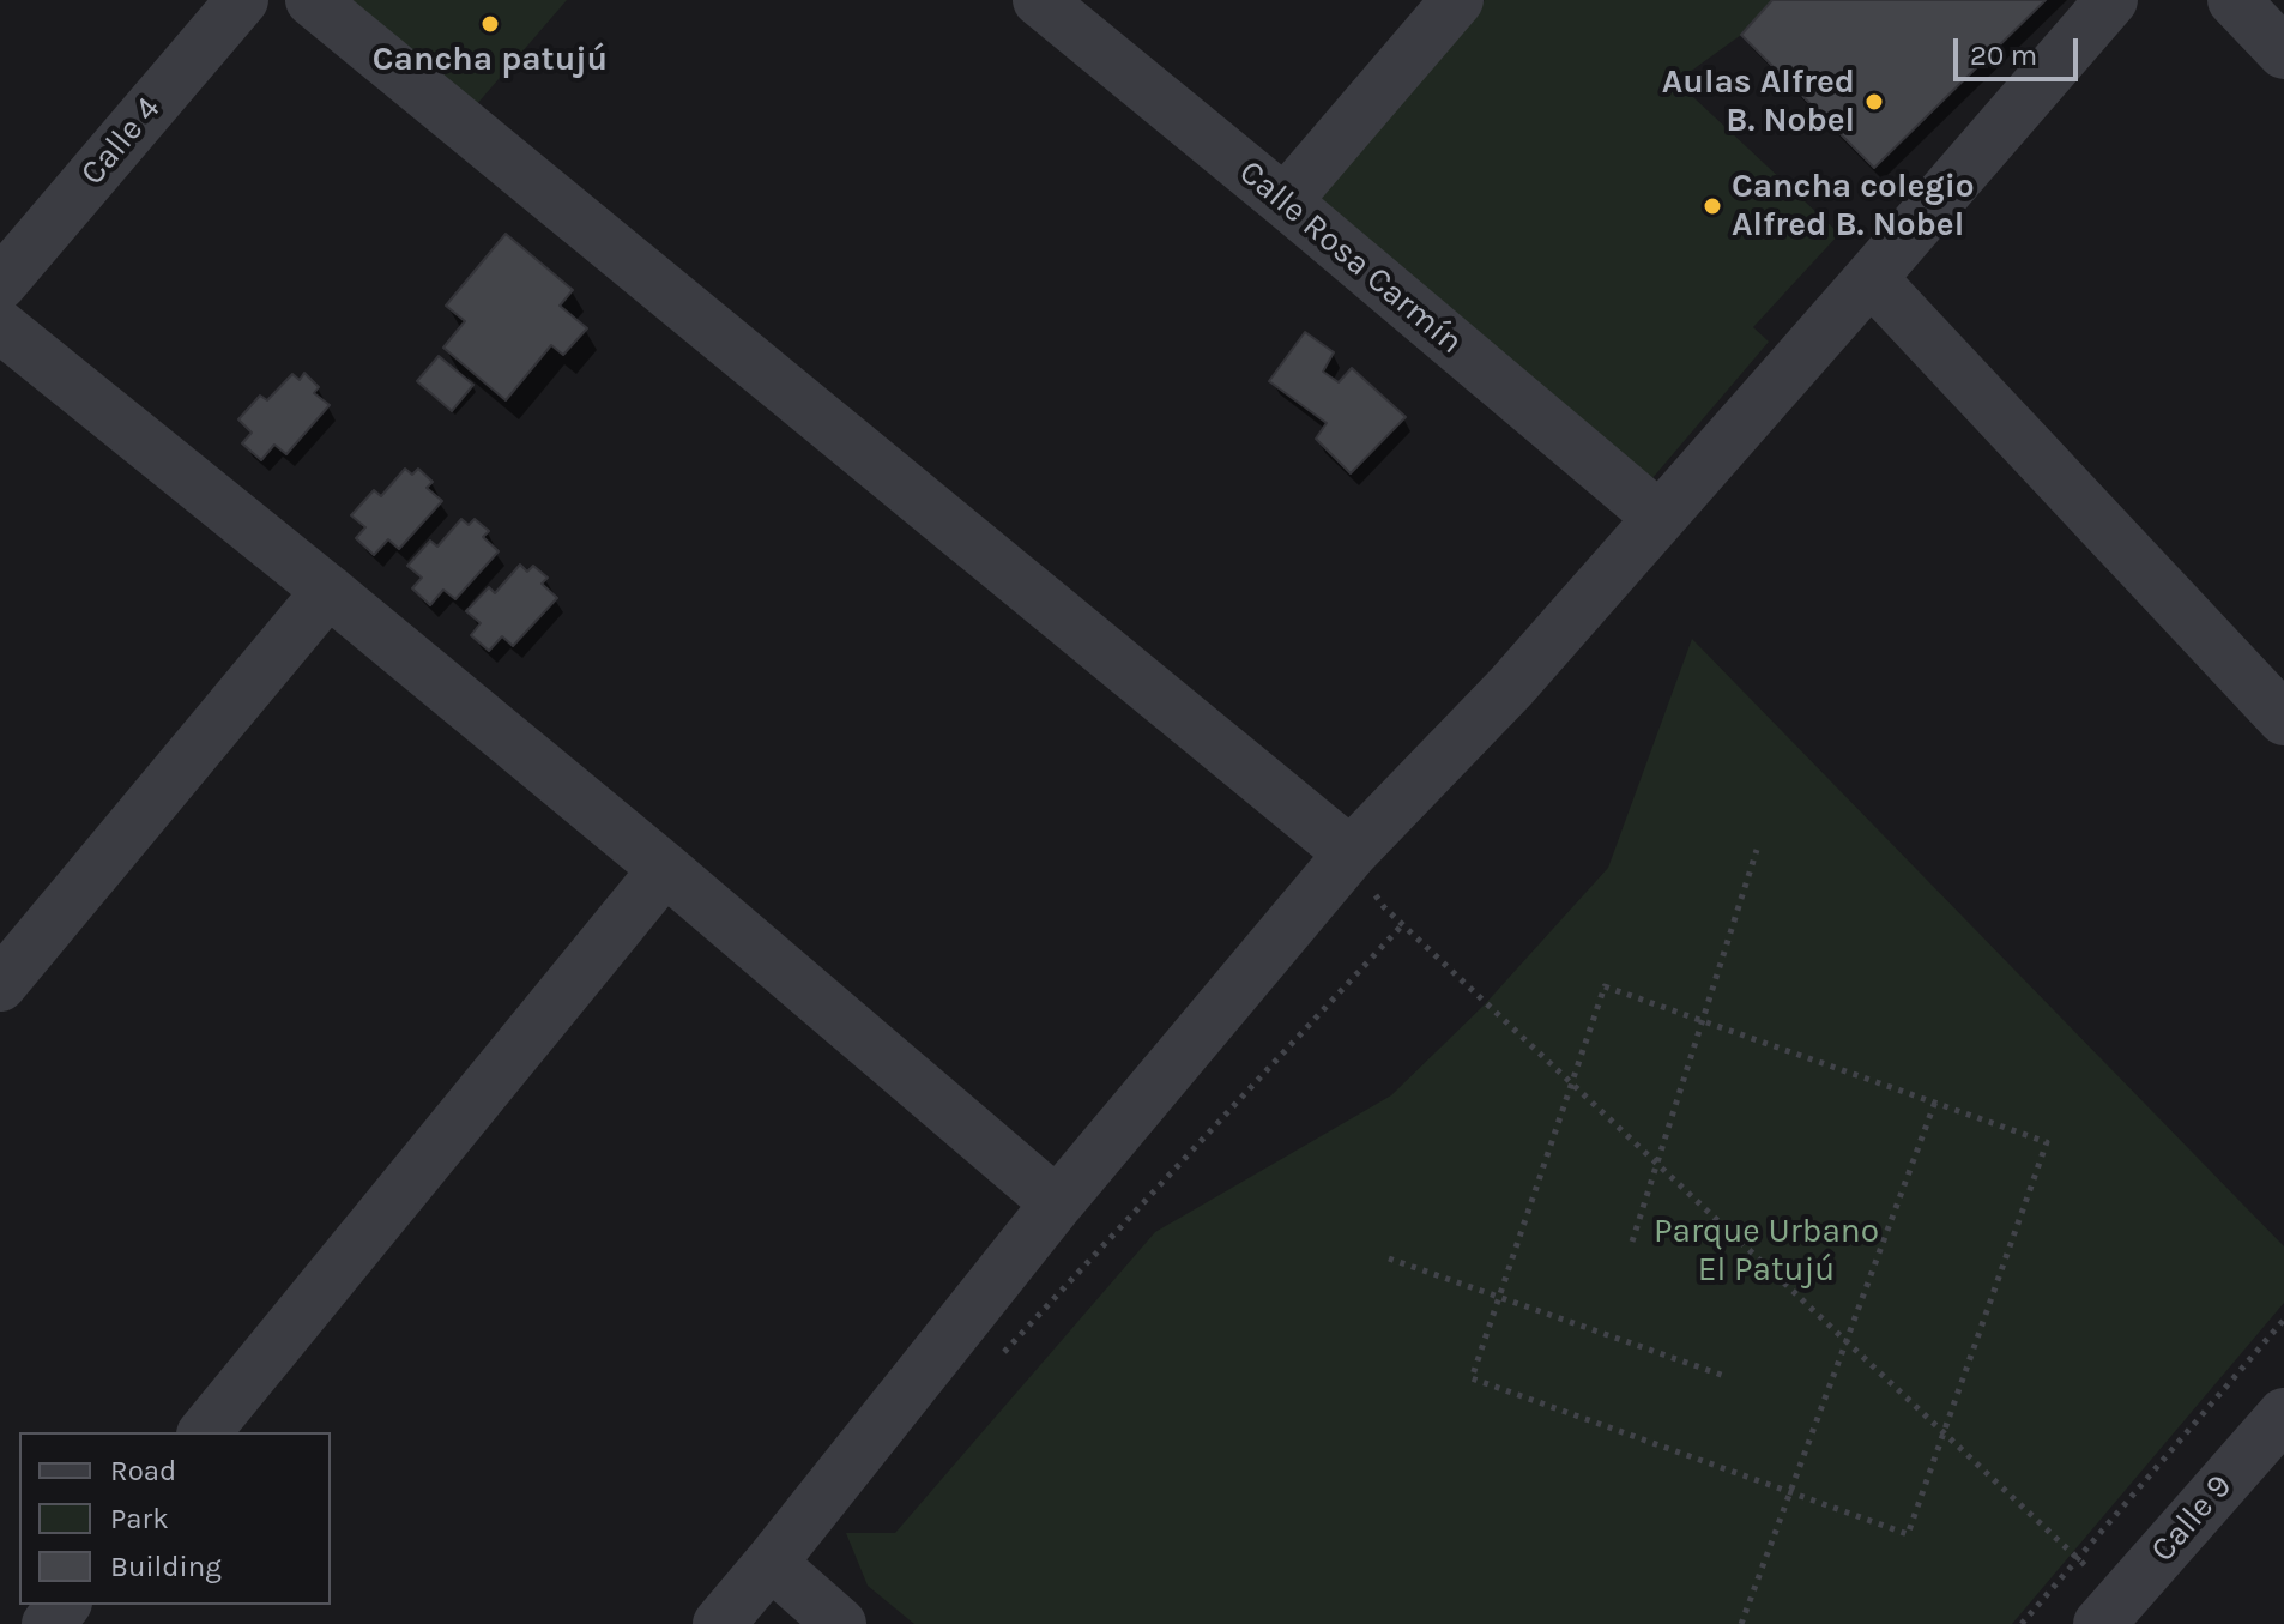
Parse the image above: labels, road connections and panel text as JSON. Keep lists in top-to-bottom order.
{
  "streets": {
    "street": ["Calle 4", "Calle Rosa Carmín", "Calle 9"]
  },
  "parks": ["Parque Urbano El Patujú"],
  "places": ["Cancha patujú", "Aulas Alfred B. Nobel", "Cancha colegio Alfred B. Nobel"],
  "legend": ["Road", "Park", "Building"],
  "scale_bar": "20 m"
}
